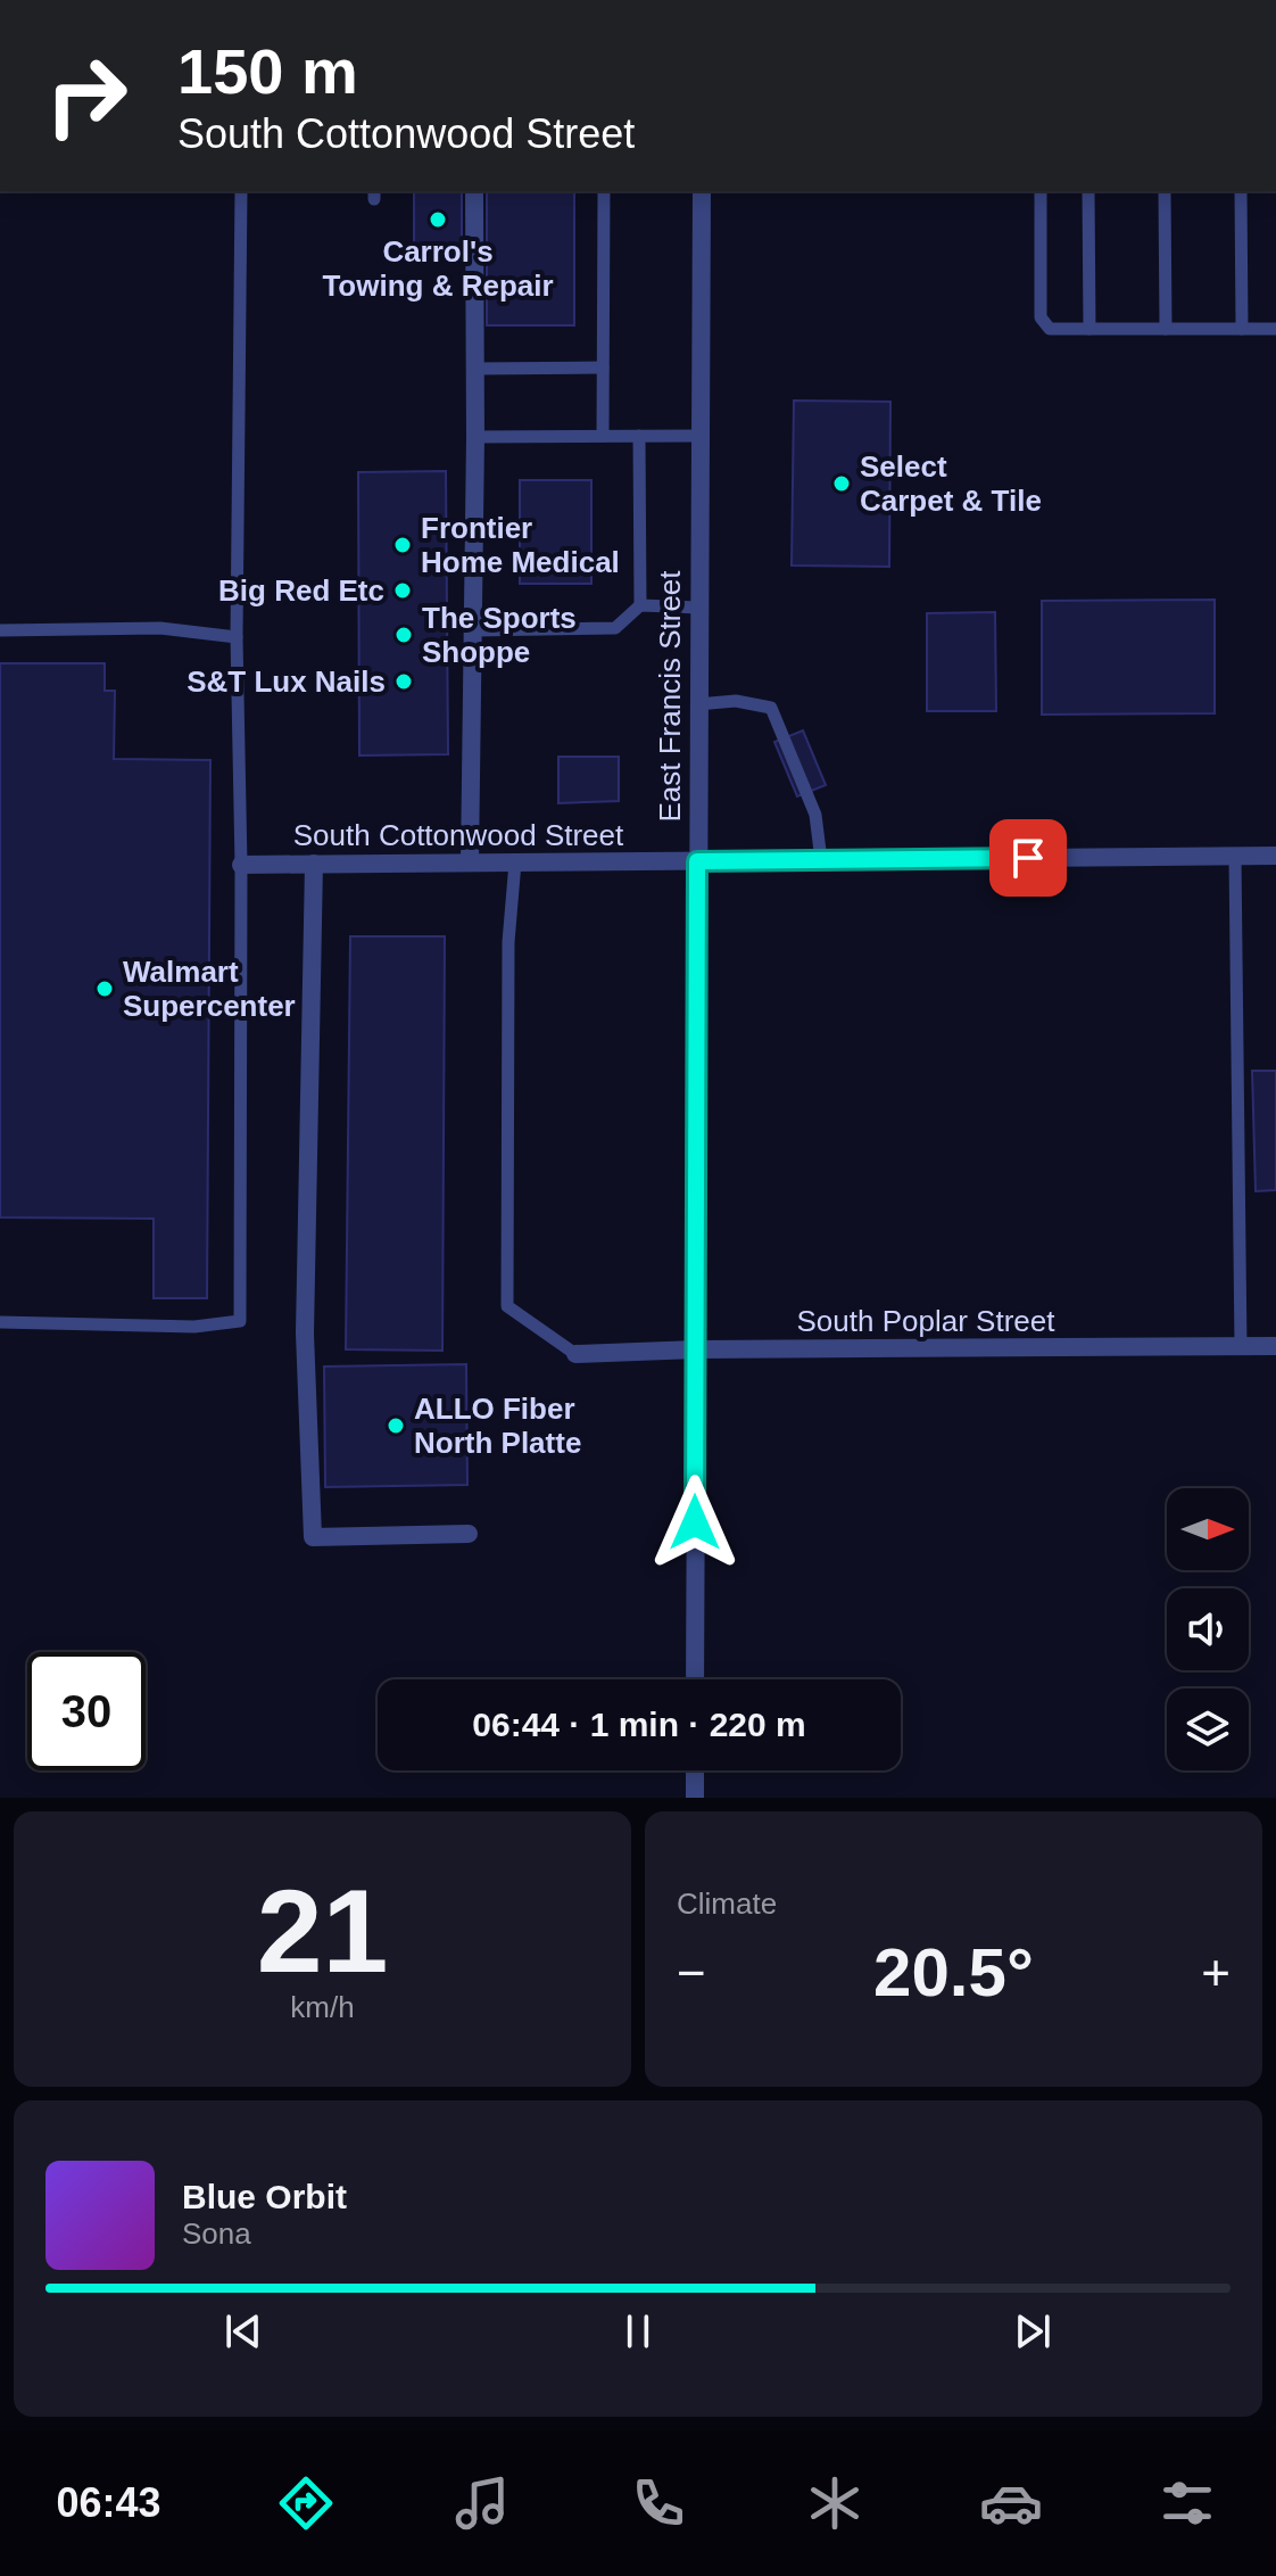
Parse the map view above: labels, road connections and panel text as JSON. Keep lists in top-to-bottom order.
{
  "streets": {
    "street": ["East Francis Street", "South Cottonwood Street", "South Poplar Street"]
  },
  "crossings": [
    ["East Francis Street", "South Cottonwood Street"],
    ["East Francis Street", "South Poplar Street"]
  ],
  "places": [
    "Carrol's Towing & Repair",
    "Select Carpet & Tile",
    "Frontier Home Medical",
    "Big Red Etc",
    "The Sports Shoppe",
    "S&T Lux Nails",
    "Walmart Supercenter",
    "ALLO Fiber North Platte"
  ],
  "north": "right",
  "page": {
    "turn": ["150 m", "South Cottonwood Street"],
    "limit": "30",
    "trip": "06:44 · 1 min · 220 m",
    "tile": [
      ["21", "km/h"],
      "Climate"
    ],
    "heat": ["−", "20.5°", "+"],
    "song": ["Blue Orbit", "Sona"],
    "tabs": "06:43"
  }
}
